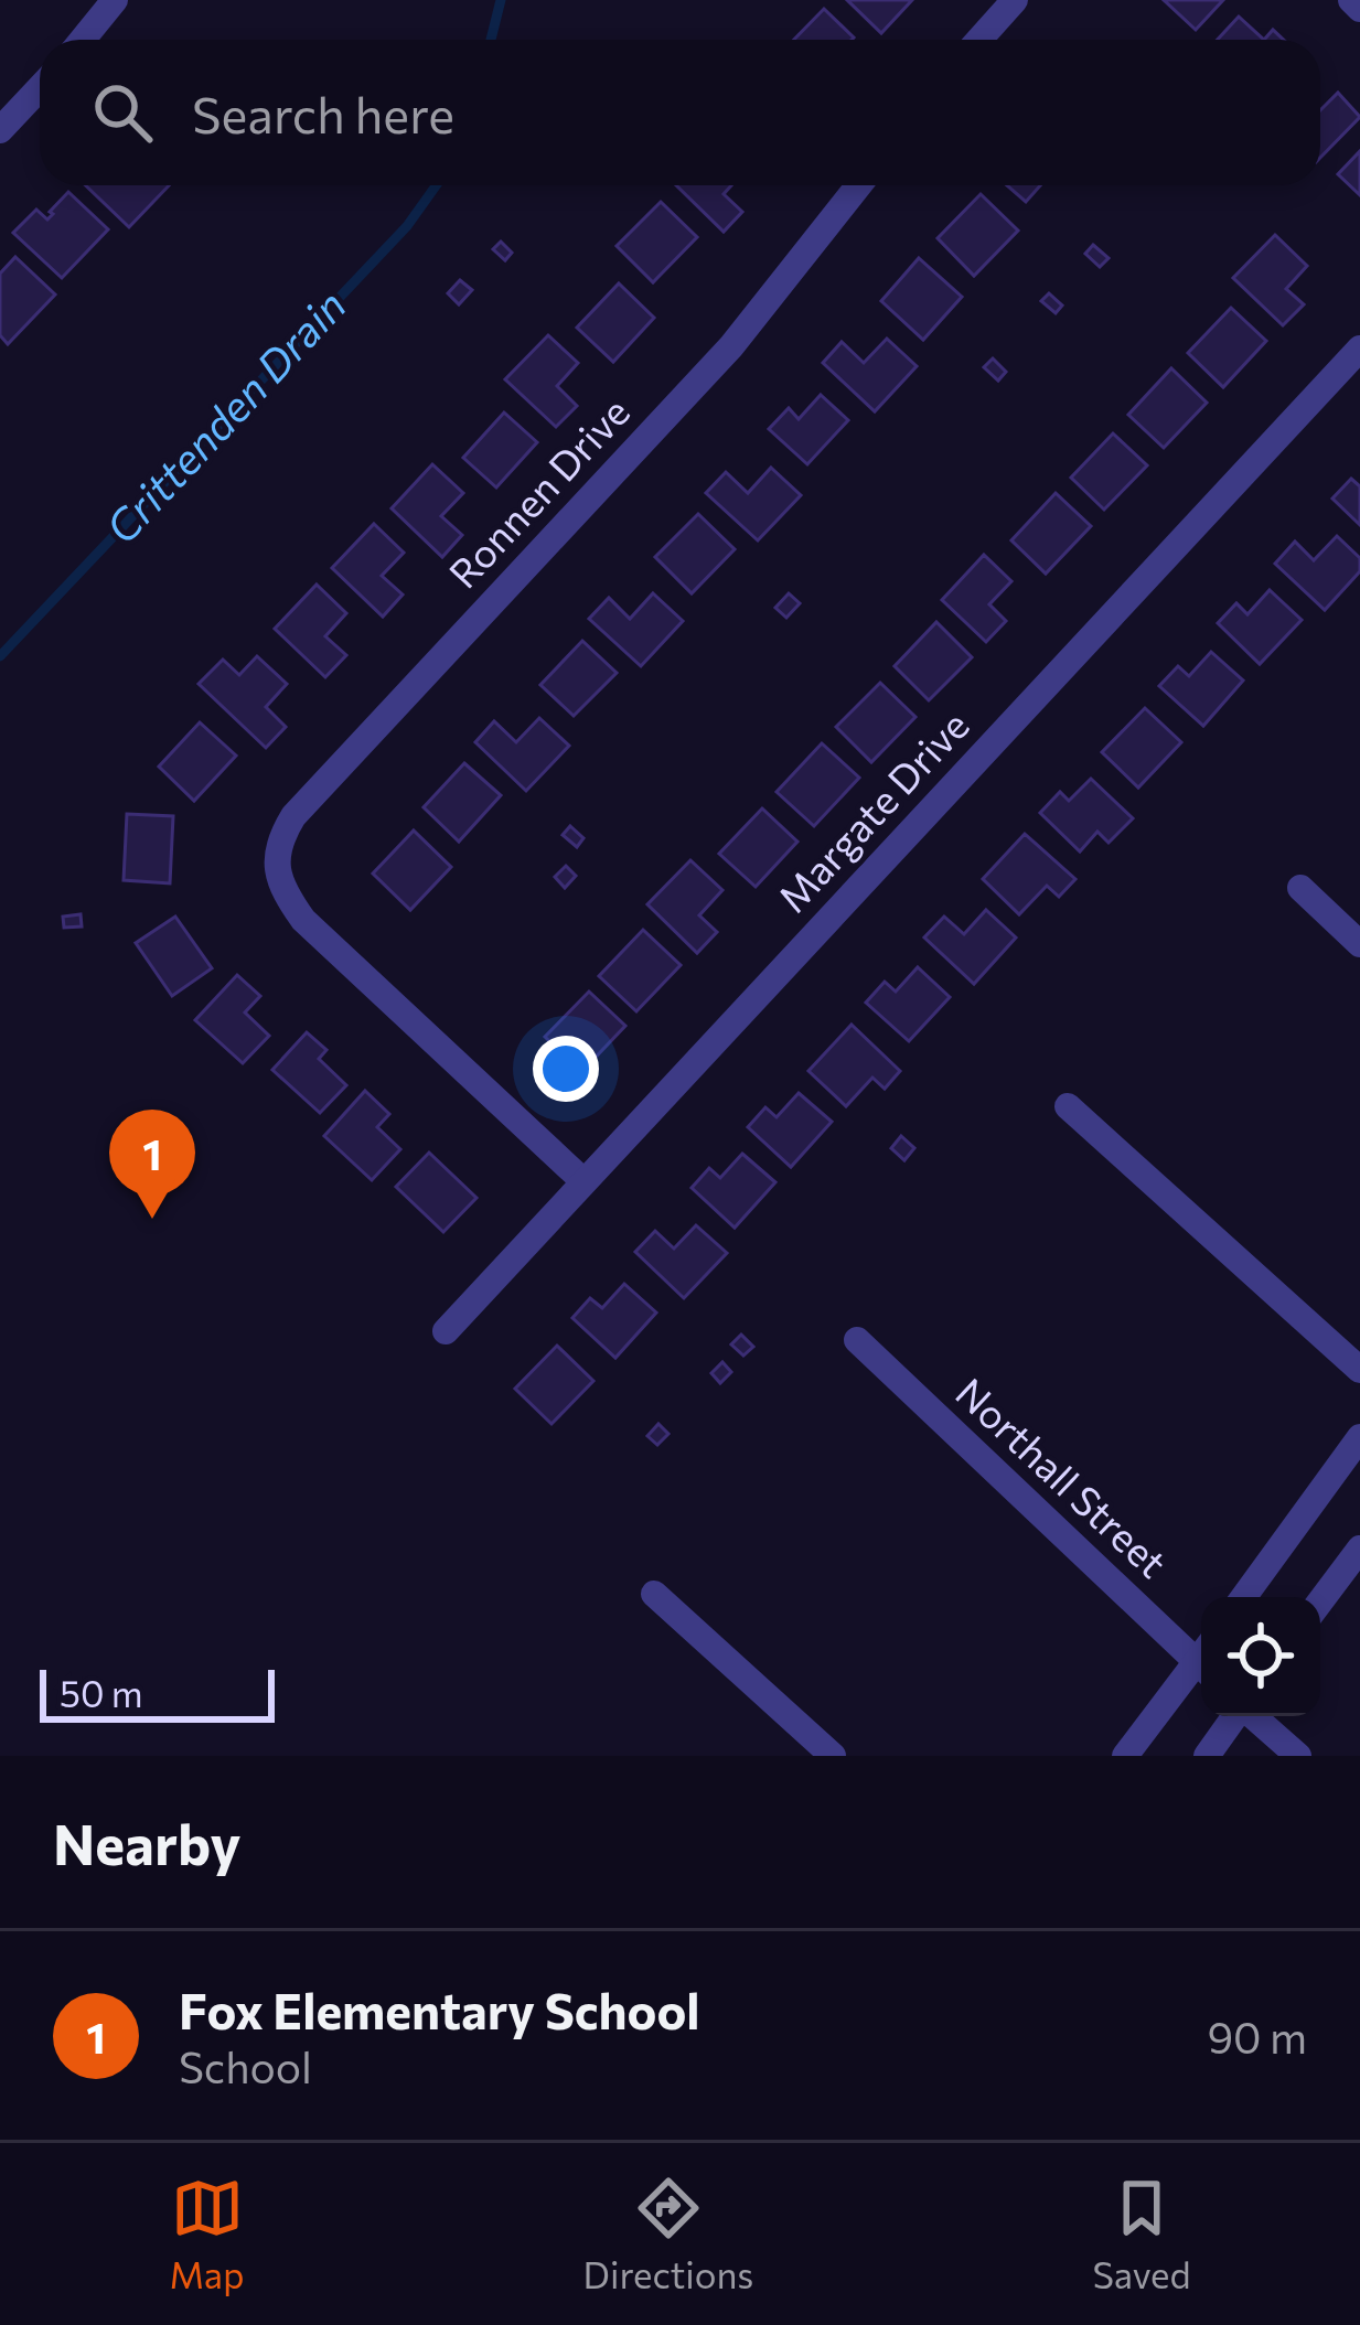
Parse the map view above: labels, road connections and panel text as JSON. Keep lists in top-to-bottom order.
{
  "streets": {
    "street": ["Ronnen Drive", "Margate Drive", "Northall Street"]
  },
  "crossings": [
    ["Ronnen Drive", "Margate Drive"]
  ],
  "water": ["Crittenden Drain"],
  "scale_bar": "50 m",
  "page": {
    "search": "Search here",
    "pins": "1",
    "scale": "50 m",
    "heading": "Nearby",
    "list": [
      {
        "mark": "1",
        "name": "Fox Elementary School",
        "note": "School",
        "value": "90 m"
      }
    ],
    "nav": ["Map", "Directions", "Saved"]
  }
}
